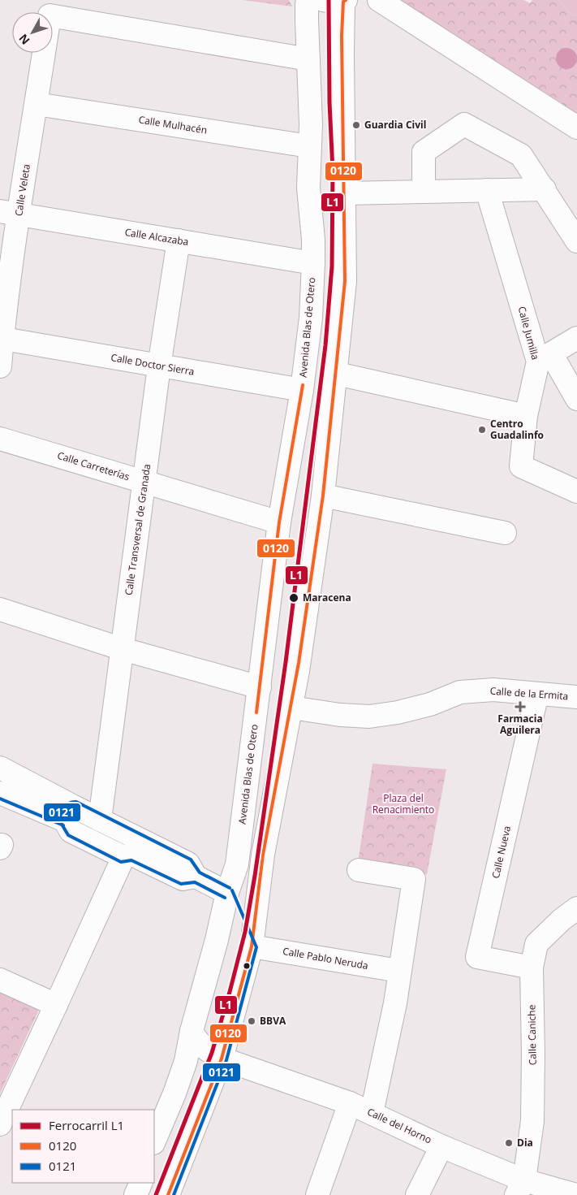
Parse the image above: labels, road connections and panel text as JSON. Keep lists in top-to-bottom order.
{
  "streets": {
    "street": [
      "Calle Mulhacén",
      "Calle Veleta",
      "Calle Alcazaba",
      "Avenida Blas de Otero",
      "Calle Jumilla",
      "Calle Doctor Sierra",
      "Calle Carreterías",
      "Calle Transversal de Granada",
      "Calle de la Ermita",
      "Calle Nueva",
      "Calle Pablo Neruda",
      "Calle Caniche",
      "Calle del Horno"
    ]
  },
  "crossings": [
    ["Calle Mulhacén", "Calle Veleta"],
    ["Calle Mulhacén", "Avenida Blas de Otero"],
    ["Calle Veleta", "Calle Alcazaba"],
    ["Calle Veleta", "Avenida Blas de Otero"],
    ["Calle Veleta", "Calle Doctor Sierra"],
    ["Calle Alcazaba", "Avenida Blas de Otero"],
    ["Calle Alcazaba", "Calle Transversal de Granada"],
    ["Avenida Blas de Otero", "Calle Doctor Sierra"],
    ["Avenida Blas de Otero", "Calle Carreterías"],
    ["Avenida Blas de Otero", "Calle del Horno"],
    ["Calle Doctor Sierra", "Calle Transversal de Granada"],
    ["Calle Carreterías", "Calle Transversal de Granada"],
    ["Calle de la Ermita", "Calle Nueva"],
    ["Calle Nueva", "Calle Caniche"],
    ["Calle Caniche", "Calle del Horno"]
  ],
  "parks": ["Plaza del Renacimiento"],
  "places": {
    "other": [
      "Guardia Civil",
      "Centro Guadalinfo",
      "Maracena",
      "BBVA",
      "Dia"
    ],
    "health": ["Farmacia Aguilera"]
  },
  "lines": ["rail line L1", "transit line 0120", "transit line 0121"],
  "legend": ["Ferrocarril L1", "0120", "0121"],
  "north": "bottom left"
}
